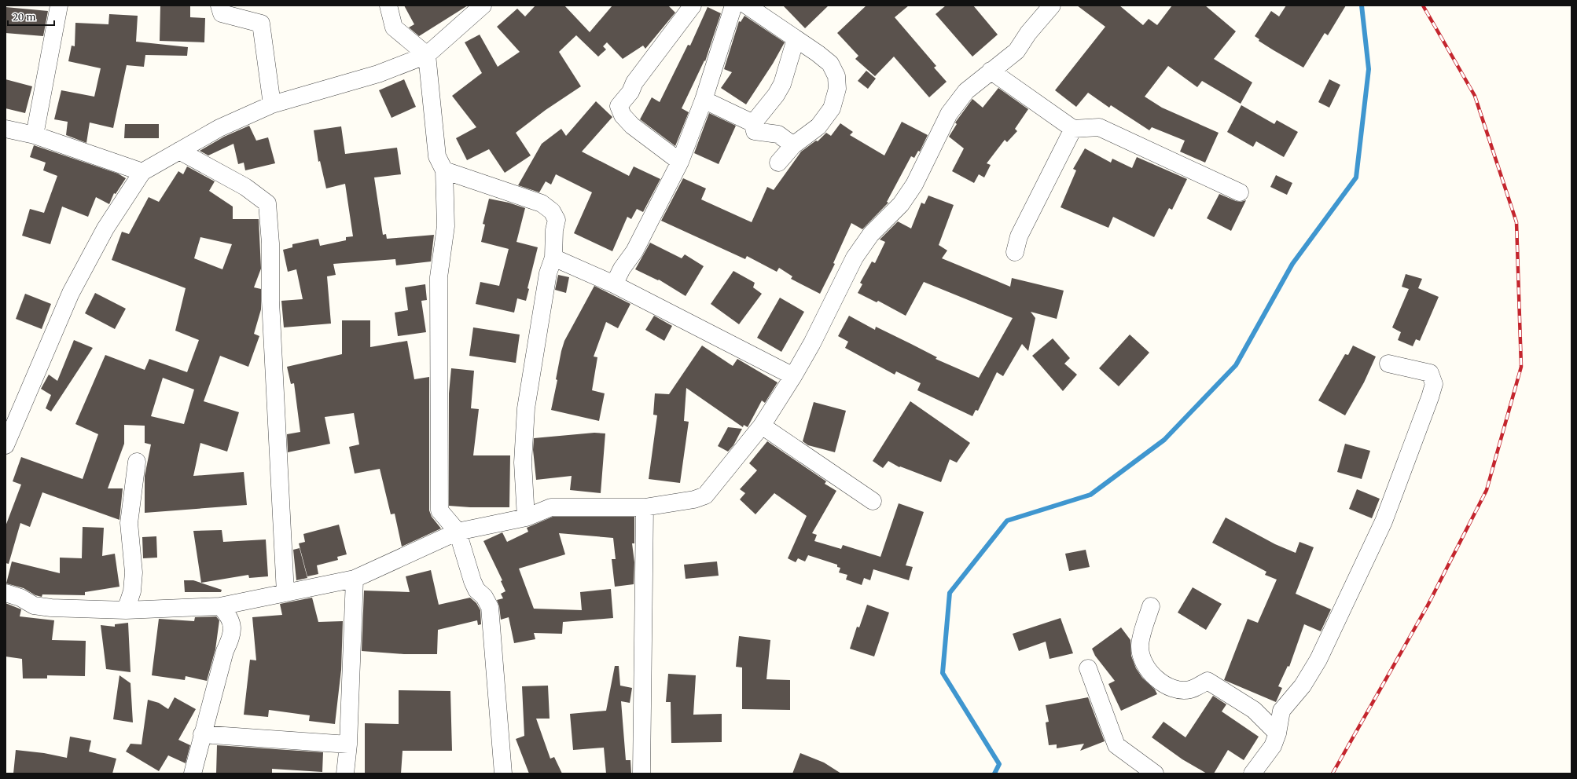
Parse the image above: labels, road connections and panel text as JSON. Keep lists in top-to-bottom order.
{
  "scale_bar": "20 m"
}
